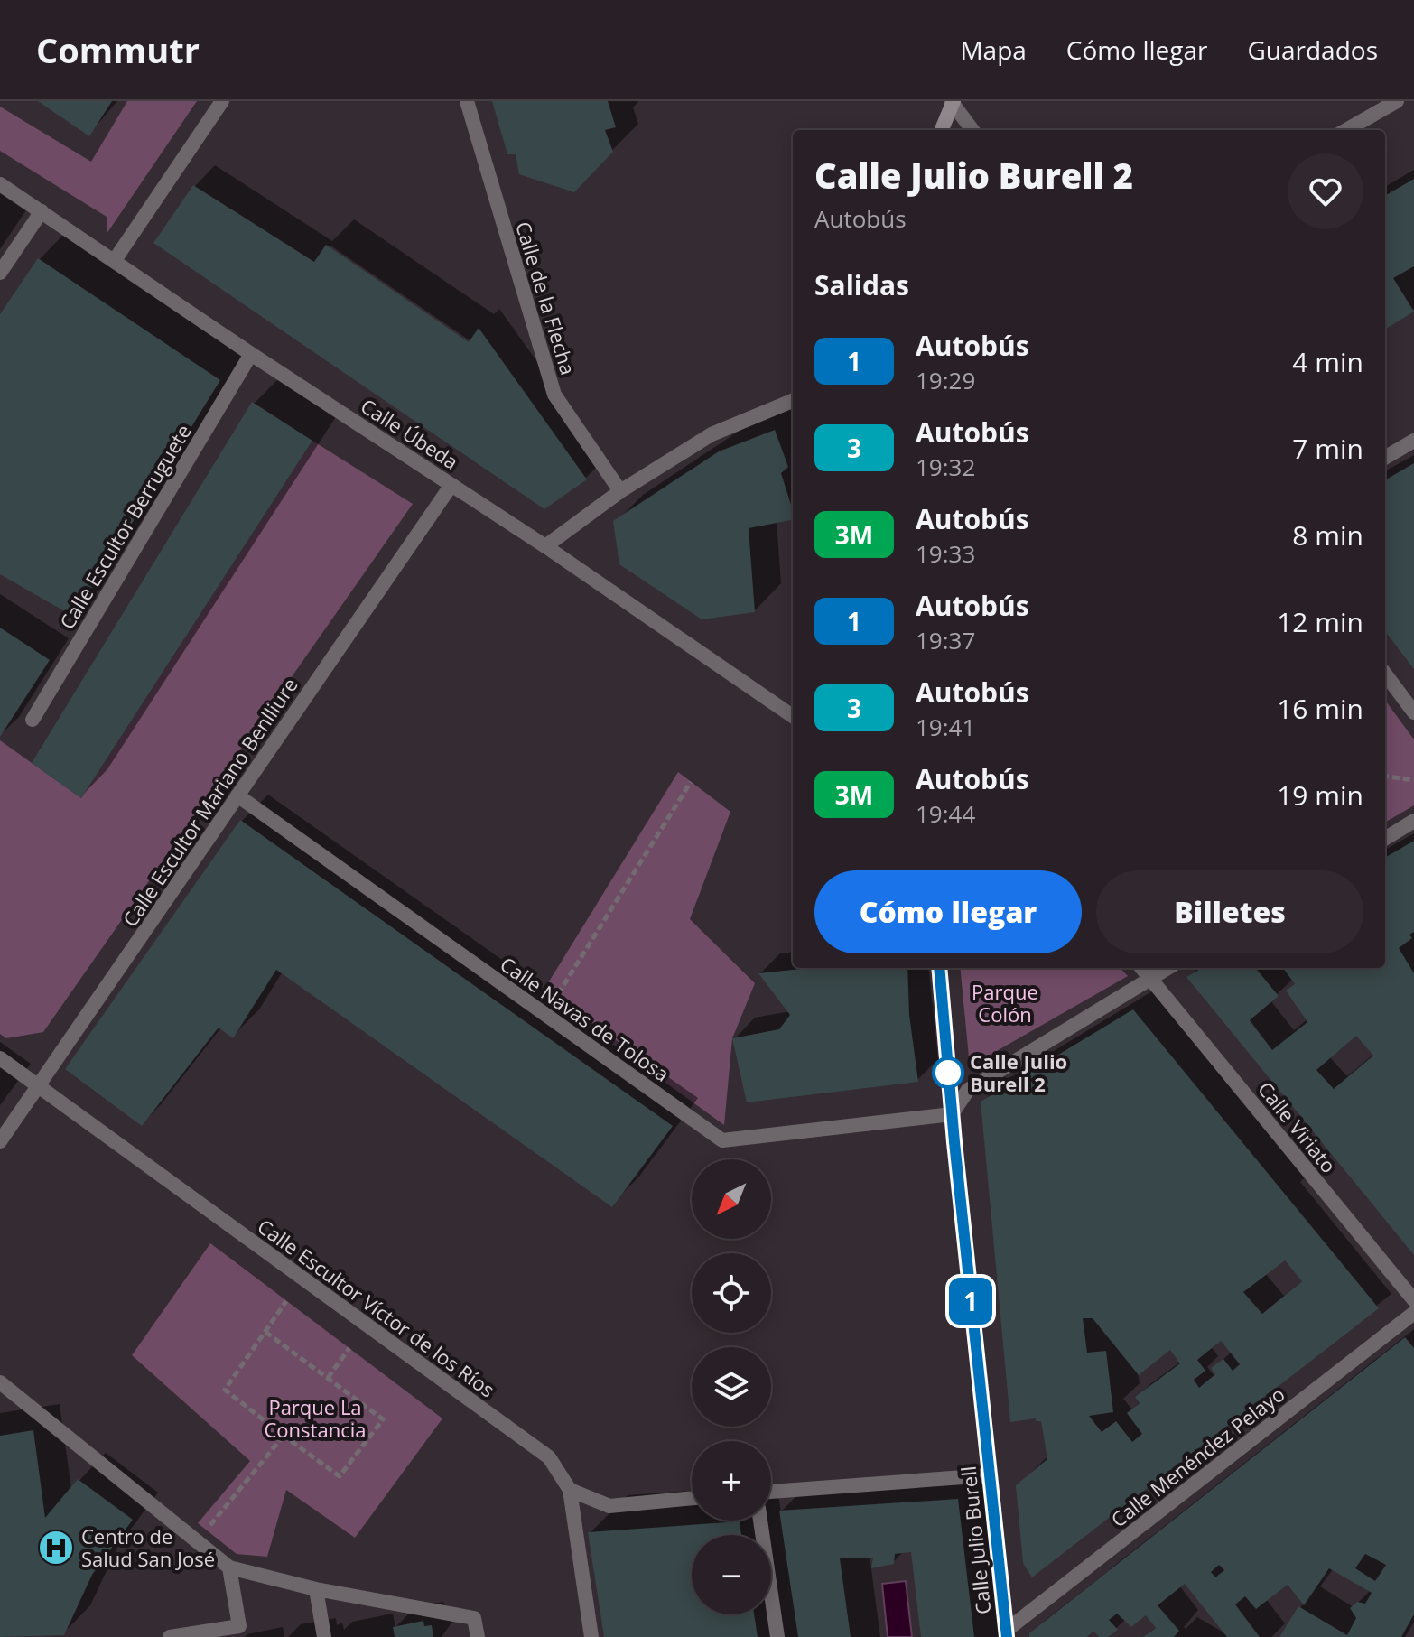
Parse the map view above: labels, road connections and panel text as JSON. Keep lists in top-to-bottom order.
{
  "streets": {
    "main road": ["Calle Julio Burell"],
    "street": [
      "Calle de la Flecha",
      "Calle Úbeda",
      "Calle Escultor Berruguete",
      "Calle Escultor Mariano Benlliure",
      "Calle Navas de Tolosa",
      "Calle Viriato",
      "Calle Escultor Víctor de los Ríos",
      "Calle Menéndez Pelayo"
    ]
  },
  "crossings": [
    ["Calle Úbeda", "Calle Escultor Berruguete"],
    ["Calle Úbeda", "Calle Escultor Mariano Benlliure"],
    ["Calle Escultor Mariano Benlliure", "Calle Navas de Tolosa"],
    ["Calle Escultor Mariano Benlliure", "Calle Escultor Víctor de los Ríos"],
    ["Calle Navas de Tolosa", "Calle Julio Burell"],
    ["Calle Menéndez Pelayo", "Calle Julio Burell"]
  ],
  "parks": ["Parque Colón", "Parque La Constancia"],
  "places": {
    "other": ["Calle Julio Burell 2"],
    "hospital": ["Centro de Salud San José"]
  },
  "lines": ["bus line 1"],
  "north": "bottom left",
  "page": {
    "header": "Commutr",
    "nav": ["Mapa", "Cómo llegar", "Guardados"],
    "on_map": "1",
    "heading": [
      ["Calle Julio Burell 2", "Autobús"],
      "Salidas"
    ],
    "list": [
      {
        "mark": "1",
        "name": "Autobús",
        "note": "19:29",
        "value": "4 min"
      },
      {
        "mark": "3",
        "name": "Autobús",
        "note": "19:32",
        "value": "7 min"
      },
      {
        "mark": "3M",
        "name": "Autobús",
        "note": "19:33",
        "value": "8 min"
      },
      {
        "mark": "1",
        "name": "Autobús",
        "note": "19:37",
        "value": "12 min"
      },
      {
        "mark": "3",
        "name": "Autobús",
        "note": "19:41",
        "value": "16 min"
      },
      {
        "mark": "3M",
        "name": "Autobús",
        "note": "19:44",
        "value": "19 min"
      }
    ],
    "buttons": ["Cómo llegar", "Billetes"],
    "map_buttons": ["+", "−"]
  }
}
